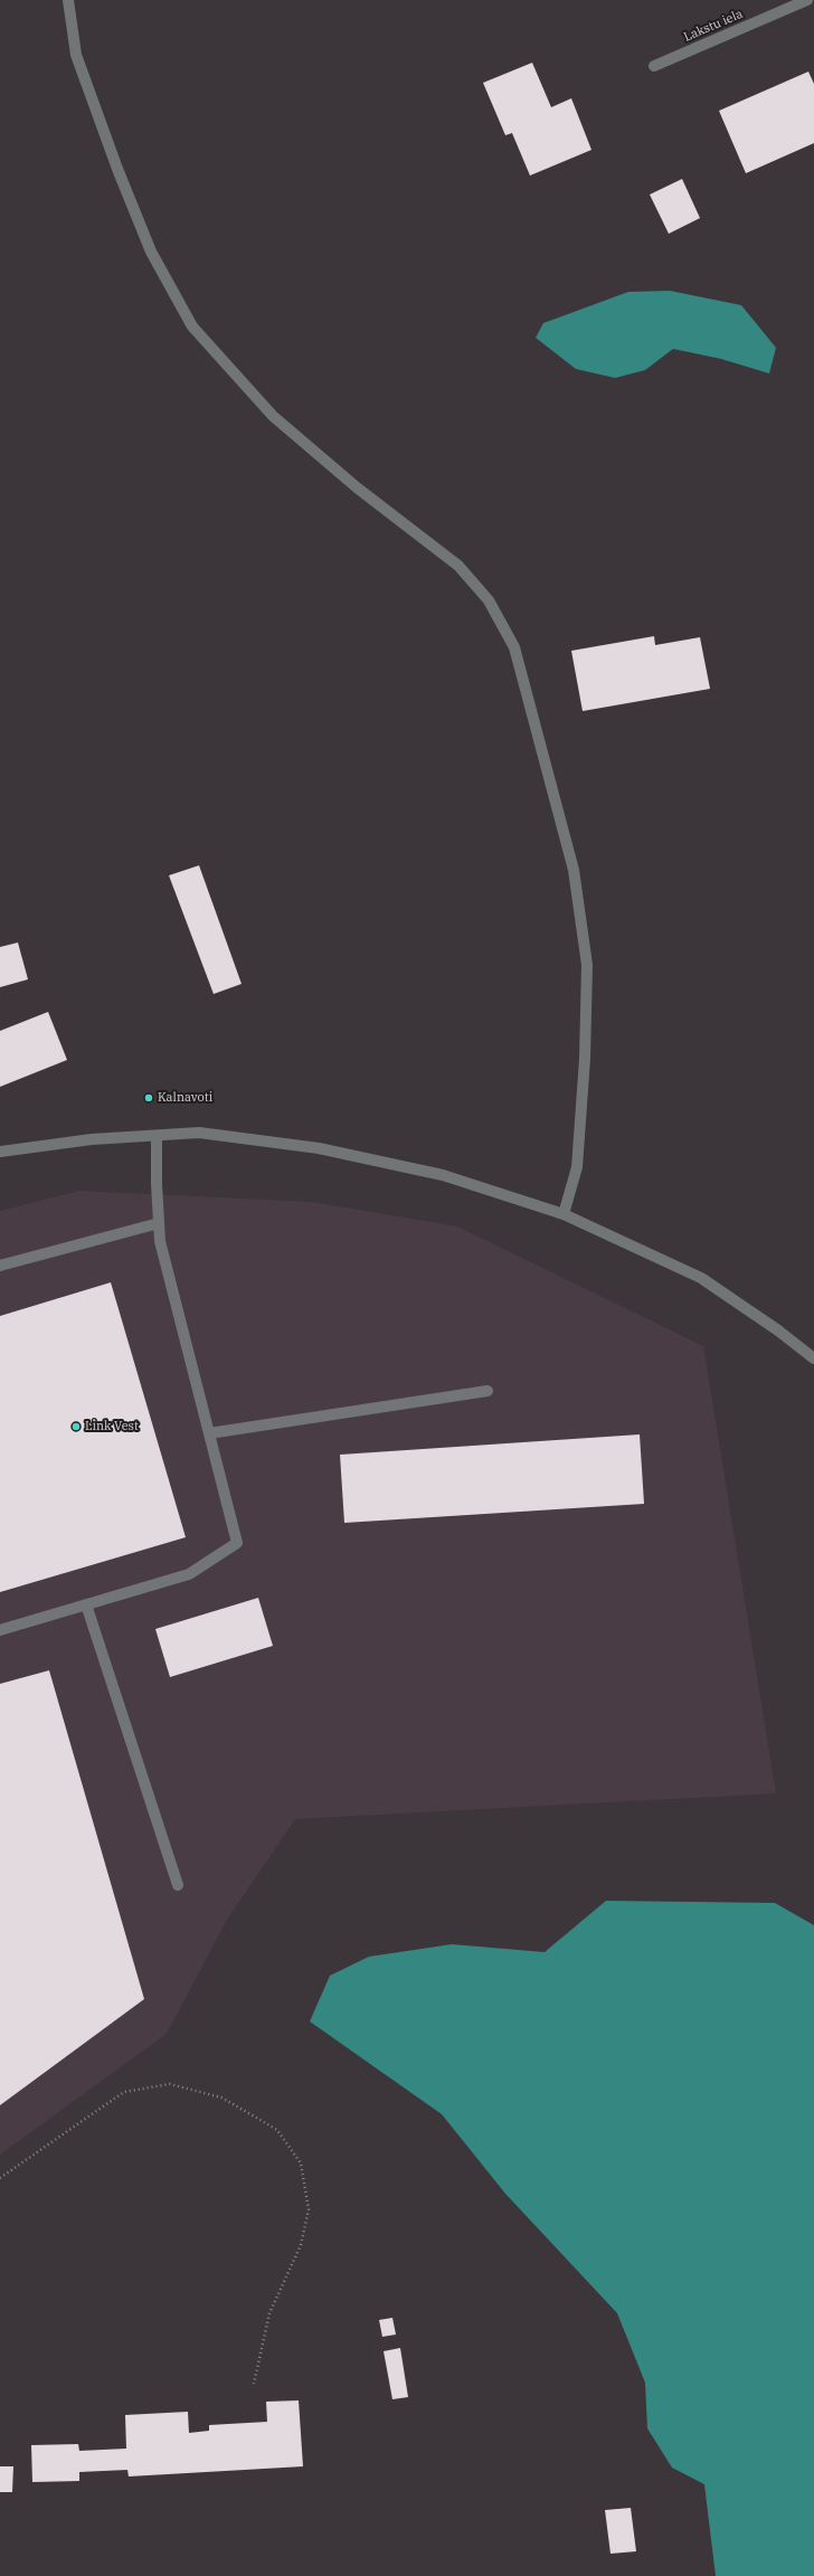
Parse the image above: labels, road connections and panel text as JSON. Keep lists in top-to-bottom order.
{
  "streets": {
    "street": ["Lakstu iela"]
  },
  "places": ["Kalnavoti", "Link Vest"]
}
